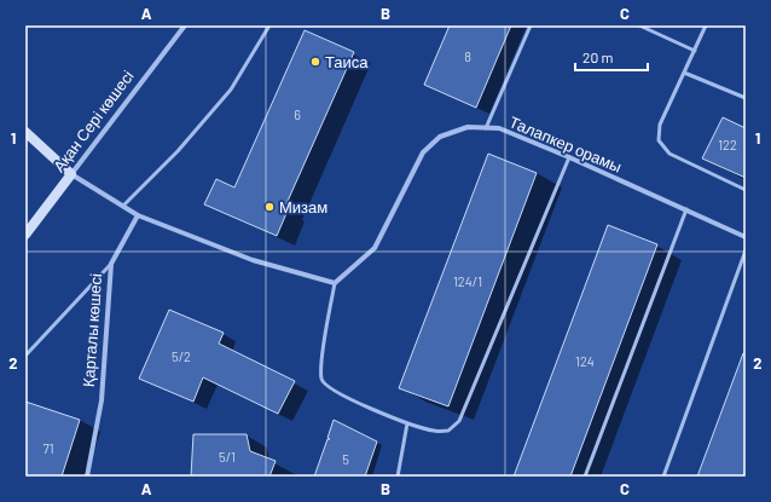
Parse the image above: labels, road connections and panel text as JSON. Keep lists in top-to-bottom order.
{
  "streets": {
    "street": ["Ақан Сері көшесі", "Талапкер орамы", "Қарталы көшесі"]
  },
  "places": ["Таиса", "Мизам"],
  "house_numbers": [
    "8",
    "6",
    "122",
    "124/1",
    "5/2",
    "124",
    "71",
    "5/1",
    "5"
  ],
  "scale_bar": "20 m",
  "grid": {
    "columns": ["A", "B", "C"],
    "rows": ["1", "2"]
  }
}
